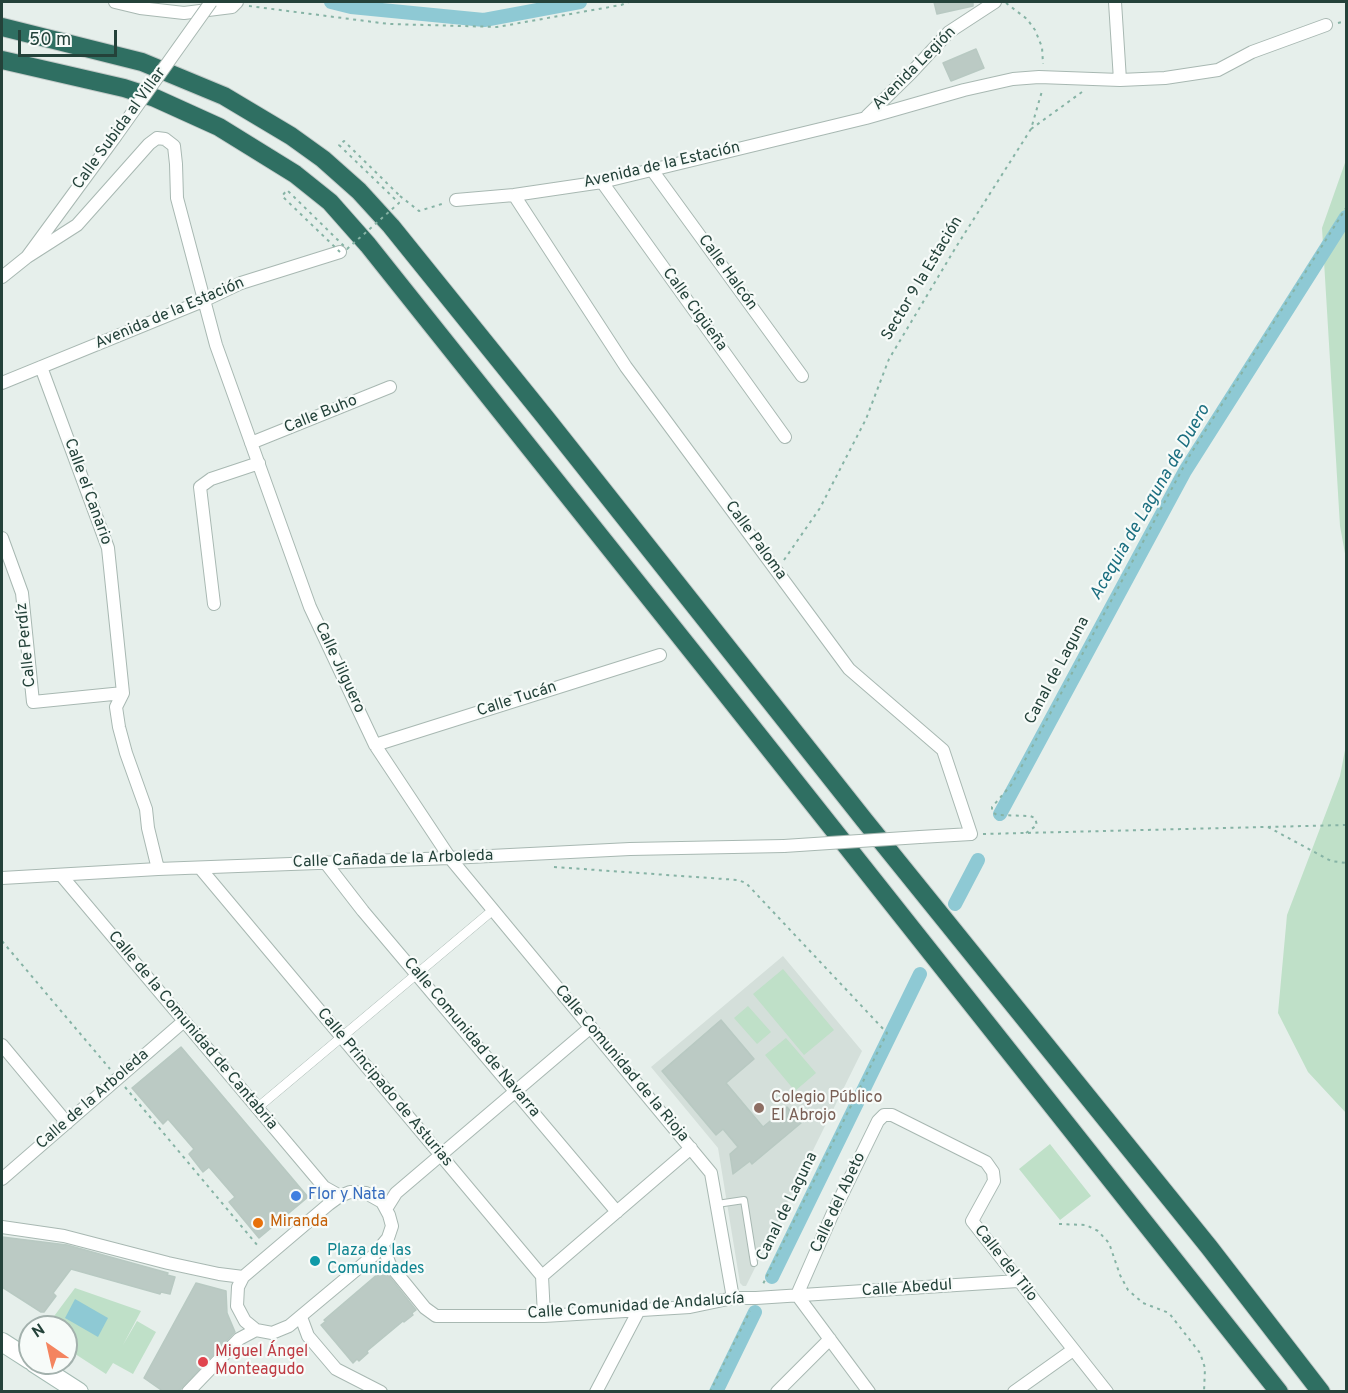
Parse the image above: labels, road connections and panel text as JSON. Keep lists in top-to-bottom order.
{
  "streets": {
    "street": [
      "Avenida Legión",
      "Calle Subida al Villar",
      "Avenida de la Estación",
      "Calle Halcón",
      "Calle Cigüeña",
      "Calle Buho",
      "Calle el Canario",
      "Calle Paloma",
      "Calle Perdíz",
      "Calle Jilguero",
      "Calle Tucán",
      "Calle Cañada de la Arboleda",
      "Calle de la Comunidad de Cantabria",
      "Calle Comunidad de Navarra",
      "Calle Comunidad de la Rioja",
      "Calle Principado de Asturias",
      "Calle de la Arboleda",
      "Calle del Abeto",
      "Calle del Tilo",
      "Calle Abedul",
      "Calle Comunidad de Andalucía"
    ],
    "path": ["Sector 9 la Estación", "Canal de Laguna"]
  },
  "crossings": [
    ["Avenida Legión", "Avenida de la Estación"],
    ["Calle Subida al Villar", "Calle Jilguero"],
    ["Avenida de la Estación", "Calle Halcón"],
    ["Avenida de la Estación", "Sector 9 la Estación"],
    ["Avenida de la Estación", "Calle Cigüeña"],
    ["Avenida de la Estación", "Calle el Canario"],
    ["Avenida de la Estación", "Calle Paloma"],
    ["Avenida de la Estación", "Calle Jilguero"],
    ["Sector 9 la Estación", "Calle Paloma"],
    ["Calle Buho", "Calle Jilguero"],
    ["Calle el Canario", "Calle Perdíz"],
    ["Calle el Canario", "Calle Cañada de la Arboleda"],
    ["Calle Paloma", "Calle Cañada de la Arboleda"],
    ["Calle Jilguero", "Calle Tucán"],
    ["Calle Jilguero", "Calle Cañada de la Arboleda"],
    ["Calle Jilguero", "Calle Comunidad de la Rioja"],
    ["Canal de Laguna", "Calle Cañada de la Arboleda"],
    ["Canal de Laguna", "Calle Comunidad de Andalucía"],
    ["Calle Cañada de la Arboleda", "Calle de la Comunidad de Cantabria"],
    ["Calle Cañada de la Arboleda", "Calle Comunidad de Navarra"],
    ["Calle Cañada de la Arboleda", "Calle Comunidad de la Rioja"],
    ["Calle Cañada de la Arboleda", "Calle Principado de Asturias"],
    ["Calle de la Comunidad de Cantabria", "Calle de la Arboleda"],
    ["Calle Comunidad de la Rioja", "Calle Comunidad de Andalucía"],
    ["Calle del Abeto", "Calle del Tilo"],
    ["Calle del Abeto", "Calle Abedul"],
    ["Calle del Abeto", "Calle Comunidad de Andalucía"],
    ["Calle del Tilo", "Calle Abedul"],
    ["Calle Abedul", "Calle Comunidad de Andalucía"]
  ],
  "water": ["Acequia de Laguna de Duero"],
  "places": [
    "Colegio Público El Abrojo",
    "Flor y Nata",
    "Miranda",
    "Plaza de las Comunidades",
    "Miguel Ángel Monteagudo"
  ],
  "scale_bar": "50 m",
  "north": "top left"
}
